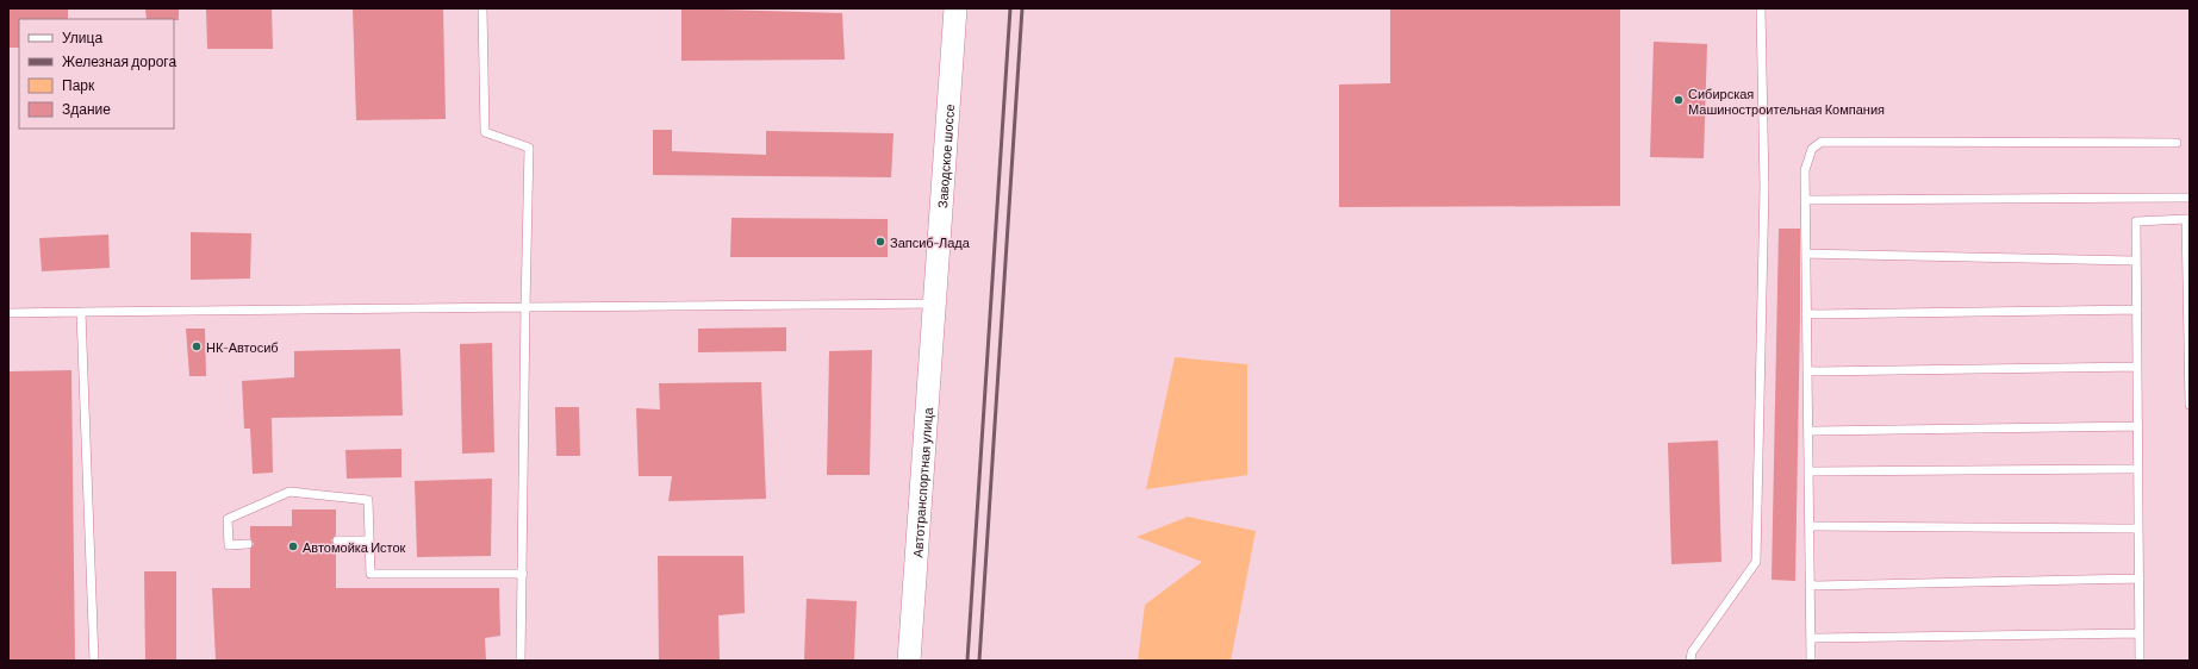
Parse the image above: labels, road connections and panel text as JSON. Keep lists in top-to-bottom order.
{
  "streets": {
    "main road": ["Заводское шоссе", "Автотранспортная улица"]
  },
  "crossings": [
    ["Заводское шоссе", "Автотранспортная улица"]
  ],
  "places": [
    "Сибирская Машиностроительная Компания",
    "Запсиб-Лада",
    "НК-Автосиб",
    "Автомойка Исток"
  ],
  "legend": [
    "Улица",
    "Железная дорога",
    "Парк",
    "Здание"
  ]
}
